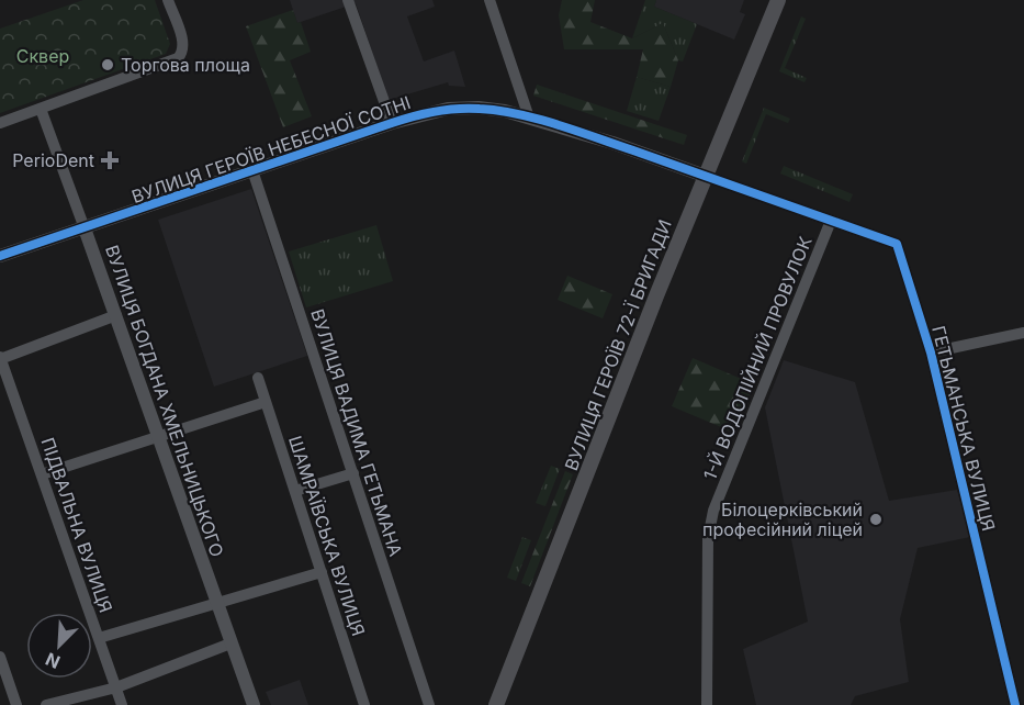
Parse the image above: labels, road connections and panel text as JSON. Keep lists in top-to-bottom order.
{
  "streets": {
    "main road": ["ВУЛИЦЯ ГЕРОЇВ 72-Ї БРИГАДИ"],
    "street": [
      "ВУЛИЦЯ ГЕРОЇВ НЕБЕСНОЇ СОТНІ",
      "1-Й ВОДОПІЙНИЙ ПРОВУЛОК",
      "ВУЛИЦЯ БОГДАНА ХМЕЛЬНИЦЬКОГО",
      "ГЕТЬМАНСЬКА ВУЛИЦЯ",
      "ВУЛИЦЯ ВАДИМА ГЕТЬМАНА",
      "ПІДВАЛЬНА ВУЛИЦЯ",
      "ШАМРАЇВСЬКА ВУЛИЦЯ"
    ]
  },
  "crossings": [
    ["ВУЛИЦЯ ГЕРОЇВ НЕБЕСНОЇ СОТНІ", "ВУЛИЦЯ ГЕРОЇВ 72-Ї БРИГАДИ"],
    ["ВУЛИЦЯ ГЕРОЇВ НЕБЕСНОЇ СОТНІ", "ВУЛИЦЯ БОГДАНА ХМЕЛЬНИЦЬКОГО"],
    ["ВУЛИЦЯ ГЕРОЇВ НЕБЕСНОЇ СОТНІ", "ГЕТЬМАНСЬКА ВУЛИЦЯ"],
    ["ВУЛИЦЯ ГЕРОЇВ НЕБЕСНОЇ СОТНІ", "ВУЛИЦЯ ВАДИМА ГЕТЬМАНА"],
    ["ВУЛИЦЯ ГЕРОЇВ 72-Ї БРИГАДИ", "ГЕТЬМАНСЬКА ВУЛИЦЯ"],
    ["1-Й ВОДОПІЙНИЙ ПРОВУЛОК", "ГЕТЬМАНСЬКА ВУЛИЦЯ"]
  ],
  "parks": ["Сквер"],
  "places": {
    "other": ["Торгова площа", "Білоцерківський професійний ліцей"],
    "health": ["PerioDent"]
  },
  "north": "bottom left"
}
